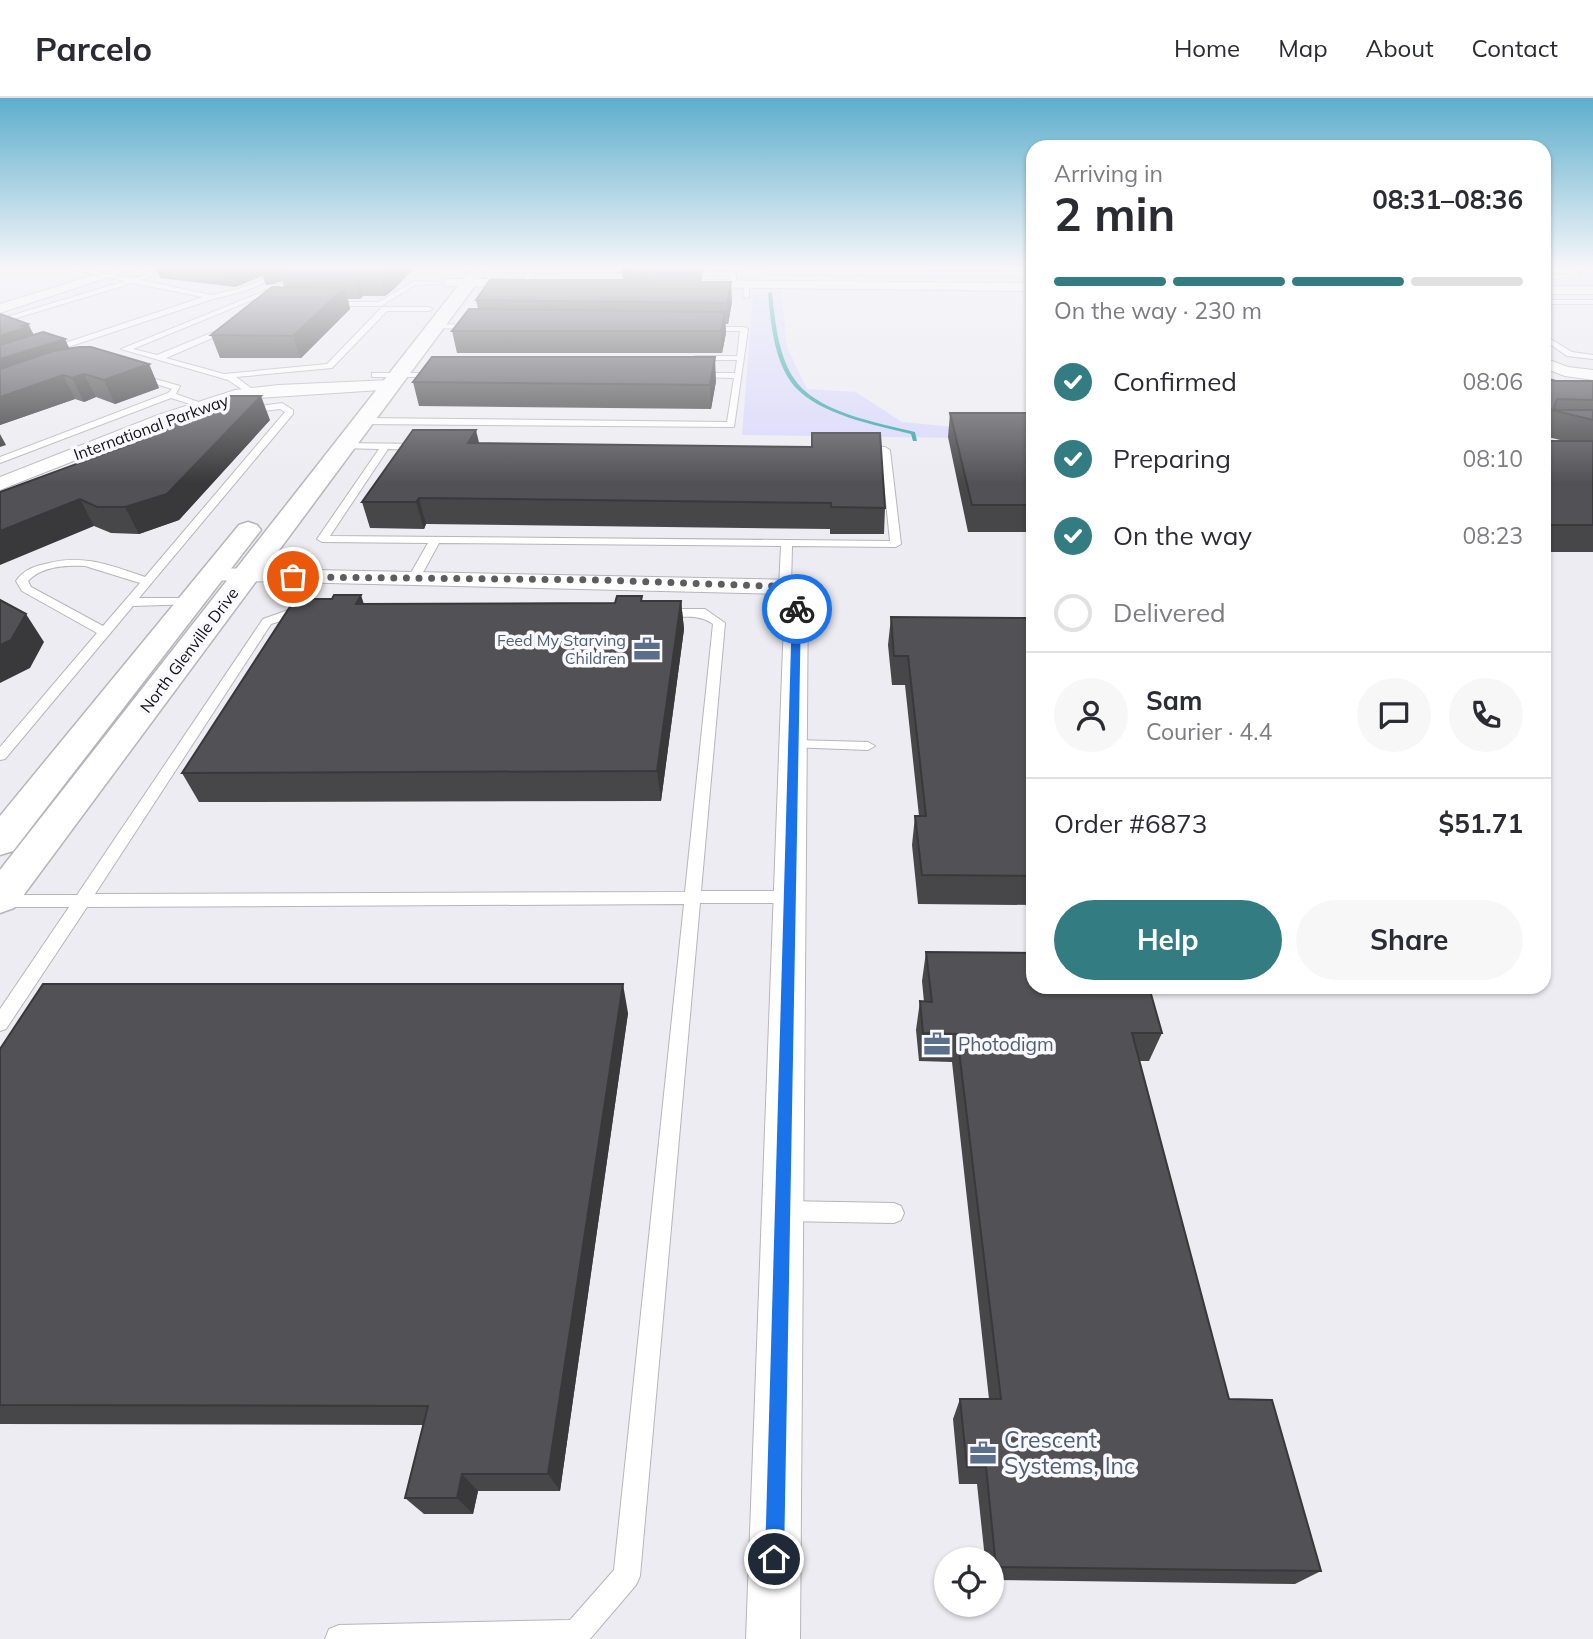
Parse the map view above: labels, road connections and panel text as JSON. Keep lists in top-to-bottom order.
{
  "streets": {
    "street": ["International Parkway", "North Glenville Drive"]
  },
  "crossings": [
    ["International Parkway", "North Glenville Drive"]
  ],
  "places": {
    "office": ["Feed My Starving Children", "Photodigm", "Crescent Systems, Inc"]
  },
  "page": {
    "header": "Parcelo",
    "nav": [
      "Home",
      "Map",
      "About",
      "Contact"
    ],
    "heading": ["2 min", "Arriving in", "08:31–08:36"],
    "panel": [
      "Sam",
      "Courier · 4.4",
      "Order #6873",
      "$51.71"
    ],
    "bar": "On the way · 230 m",
    "list": [
      ["Confirmed", "08:06"],
      ["Preparing", "08:10"],
      ["On the way", "08:23"],
      "Delivered"
    ],
    "buttons": ["Help", "Share"]
  }
}
